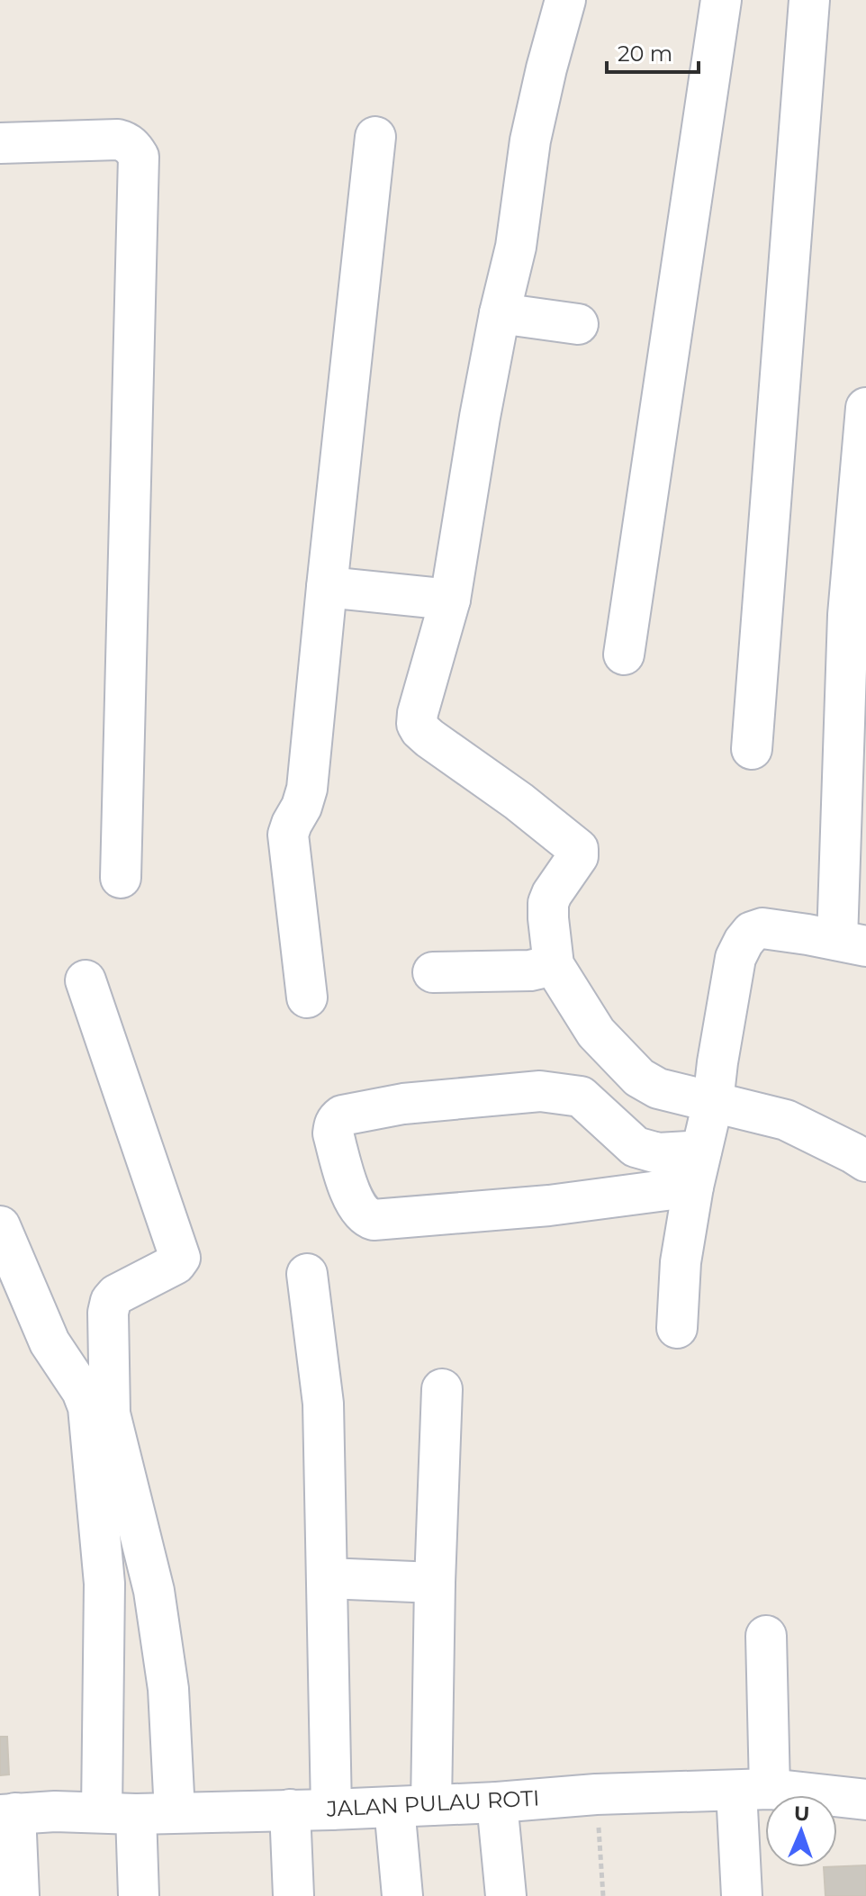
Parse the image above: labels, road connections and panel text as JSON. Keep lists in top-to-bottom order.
{
  "streets": {
    "street": ["JALAN PULAU ROTI"]
  },
  "scale_bar": "20 m",
  "north": "top"
}
